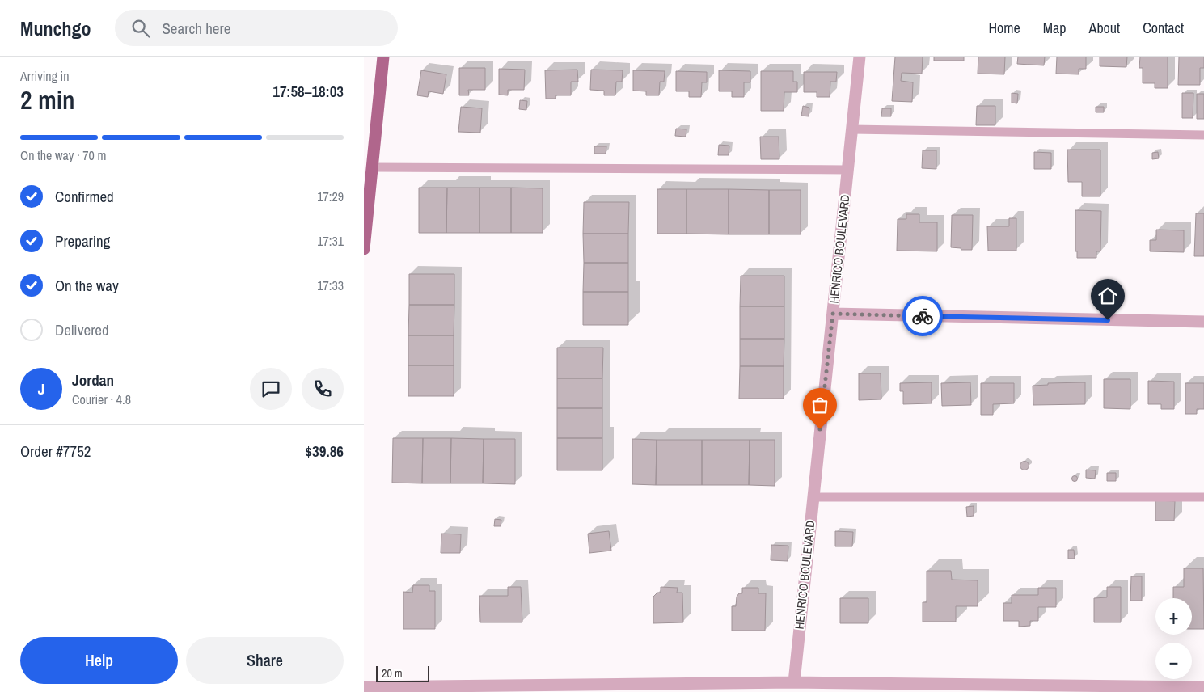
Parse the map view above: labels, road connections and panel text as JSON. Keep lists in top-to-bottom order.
{
  "streets": {
    "street": ["HENRICO BOULEVARD"]
  },
  "scale_bar": "20 m",
  "page": {
    "header": "Munchgo",
    "search": "Search here",
    "nav": [
      "Home",
      "Map",
      "About",
      "Contact"
    ],
    "heading": ["2 min", "Arriving in", "17:58–18:03"],
    "panel": [
      "Jordan",
      "Courier · 4.8",
      "Order #7752",
      "$39.86"
    ],
    "bar": "On the way · 70 m",
    "list": [
      ["Confirmed", "17:29"],
      ["Preparing", "17:31"],
      ["On the way", "17:33"],
      "Delivered"
    ],
    "round": "J",
    "map_buttons": ["+", "−"],
    "buttons": ["Help", "Share"],
    "scale": "20 m"
  }
}
